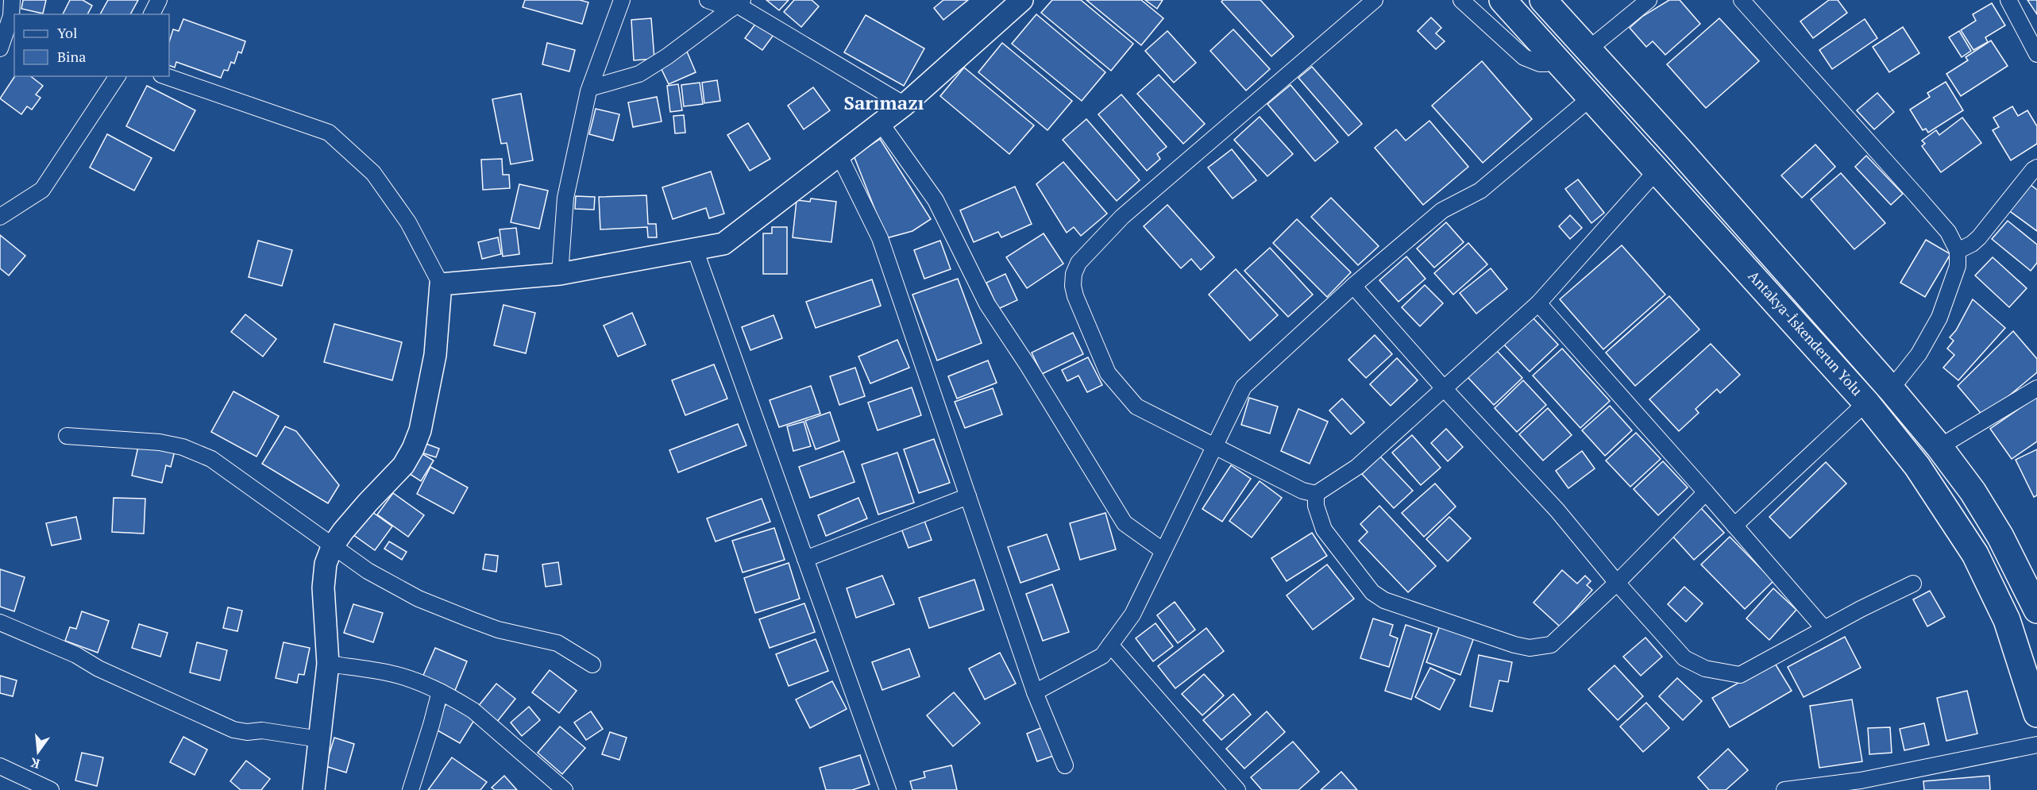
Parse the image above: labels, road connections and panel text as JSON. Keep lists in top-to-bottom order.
{
  "streets": {
    "highway": ["Antakya-İskenderun Yolu"]
  },
  "districts": ["Sarımazı"],
  "legend": ["Yol", "Bina"],
  "north": "bottom"
}
